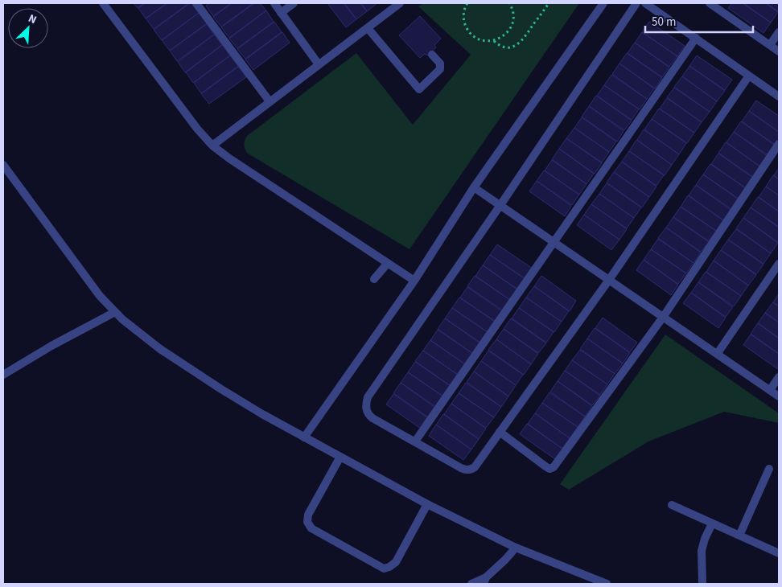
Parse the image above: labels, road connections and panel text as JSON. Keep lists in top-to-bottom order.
{
  "scale_bar": "50 m",
  "north": "top right"
}
